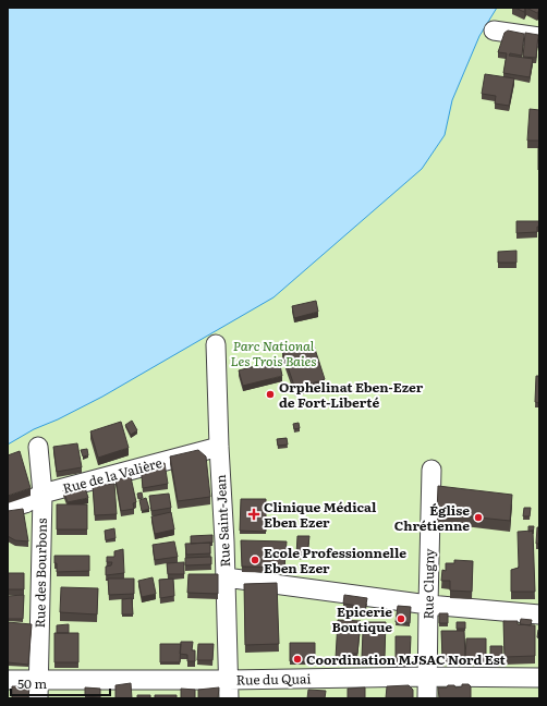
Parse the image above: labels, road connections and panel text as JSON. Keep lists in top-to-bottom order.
{
  "streets": {
    "street": [
      "Rue de la Valière",
      "Rue Saint-Jean",
      "Rue des Bourbons",
      "Rue Clugny",
      "Rue du Quai"
    ]
  },
  "crossings": [
    ["Rue de la Valière", "Rue Saint-Jean"],
    ["Rue de la Valière", "Rue des Bourbons"],
    ["Rue Saint-Jean", "Rue du Quai"],
    ["Rue des Bourbons", "Rue du Quai"],
    ["Rue Clugny", "Rue du Quai"]
  ],
  "parks": ["Parc National Les Trois Baies"],
  "places": {
    "other": [
      "Orphelinat Eben-Ezer de Fort-Liberté",
      "Église Chrétienne",
      "Ecole Professionnelle Eben Ezer",
      "Epicerie Boutique",
      "Coordination MJSAC Nord Est"
    ],
    "health": ["Clinique Médical Eben Ezer"]
  },
  "scale_bar": "50 m"
}
